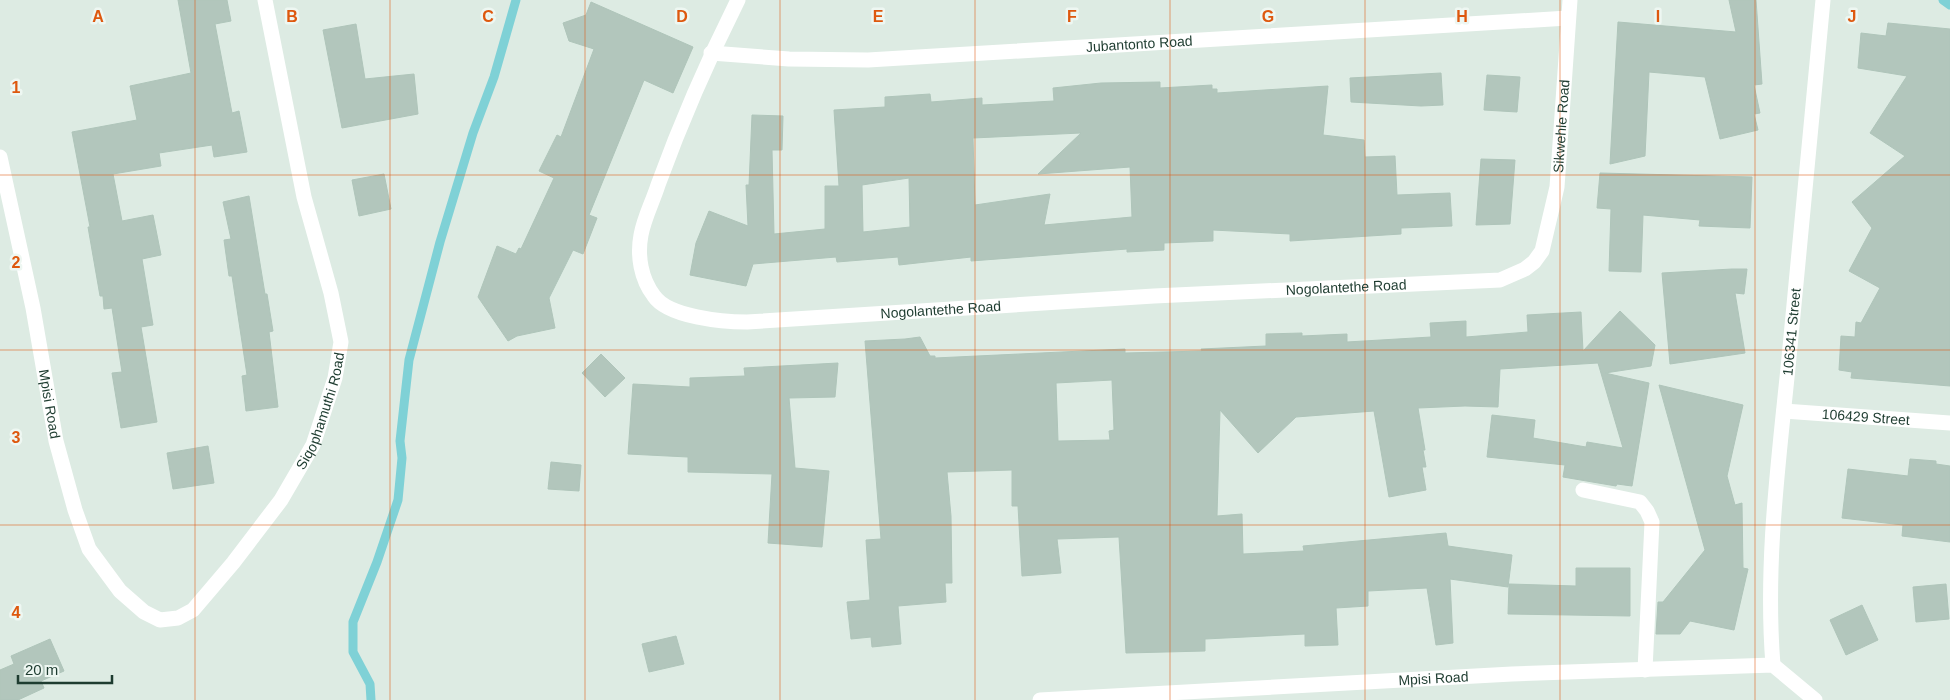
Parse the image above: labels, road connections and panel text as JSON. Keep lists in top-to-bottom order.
{
  "streets": {
    "street": [
      "Jubantonto Road",
      "Sikwehle Road",
      "Nogolantethe Road",
      "106341 Street",
      "Mpisi Road",
      "Siqophamuthi Road",
      "106429 Street"
    ]
  },
  "crossings": [
    ["Jubantonto Road", "Sikwehle Road"],
    ["Jubantonto Road", "Nogolantethe Road"],
    ["Sikwehle Road", "Nogolantethe Road"],
    ["106341 Street", "Mpisi Road"],
    ["106341 Street", "106429 Street"],
    ["Mpisi Road", "Siqophamuthi Road"]
  ],
  "scale_bar": "20 m",
  "grid": {
    "columns": [
      "A",
      "B",
      "C",
      "D",
      "E",
      "F",
      "G",
      "H",
      "I",
      "J"
    ],
    "rows": [
      "1",
      "2",
      "3",
      "4"
    ]
  }
}
